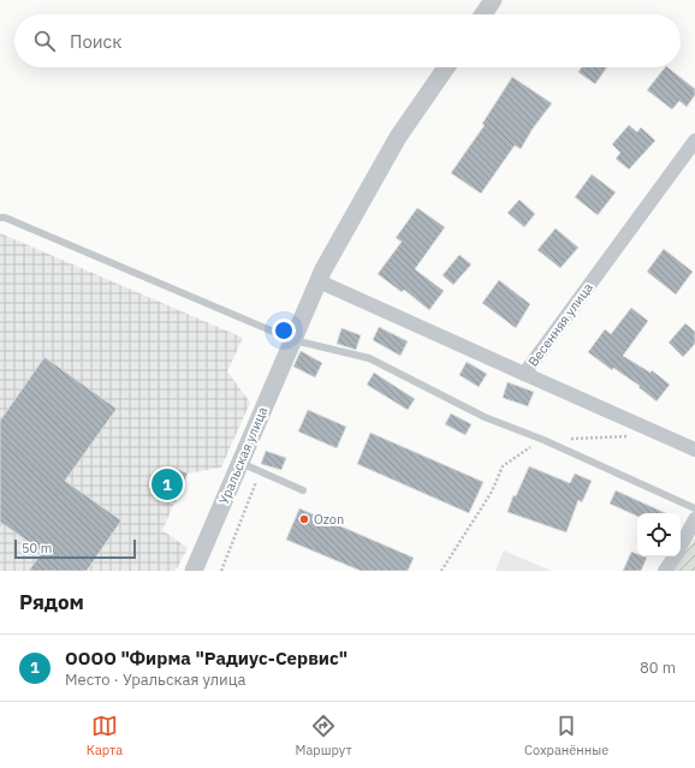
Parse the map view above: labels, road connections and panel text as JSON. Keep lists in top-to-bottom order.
{
  "streets": {
    "street": ["Весенняя улица", "Уральская улица"]
  },
  "crossings": [
    ["Весенняя улица", "Уральская улица"]
  ],
  "places": ["Ozon"],
  "scale_bar": "50 m",
  "page": {
    "search": "Поиск",
    "pins": "1",
    "scale": "50 m",
    "heading": "Рядом",
    "list": [
      {
        "mark": "1",
        "name": "ОООО \"Фирма \"Радиус-Сервис\"",
        "note": "Место · Уральская улица",
        "value": "80 m"
      }
    ],
    "nav": ["Карта", "Маршрут", "Сохранённые"]
  }
}
